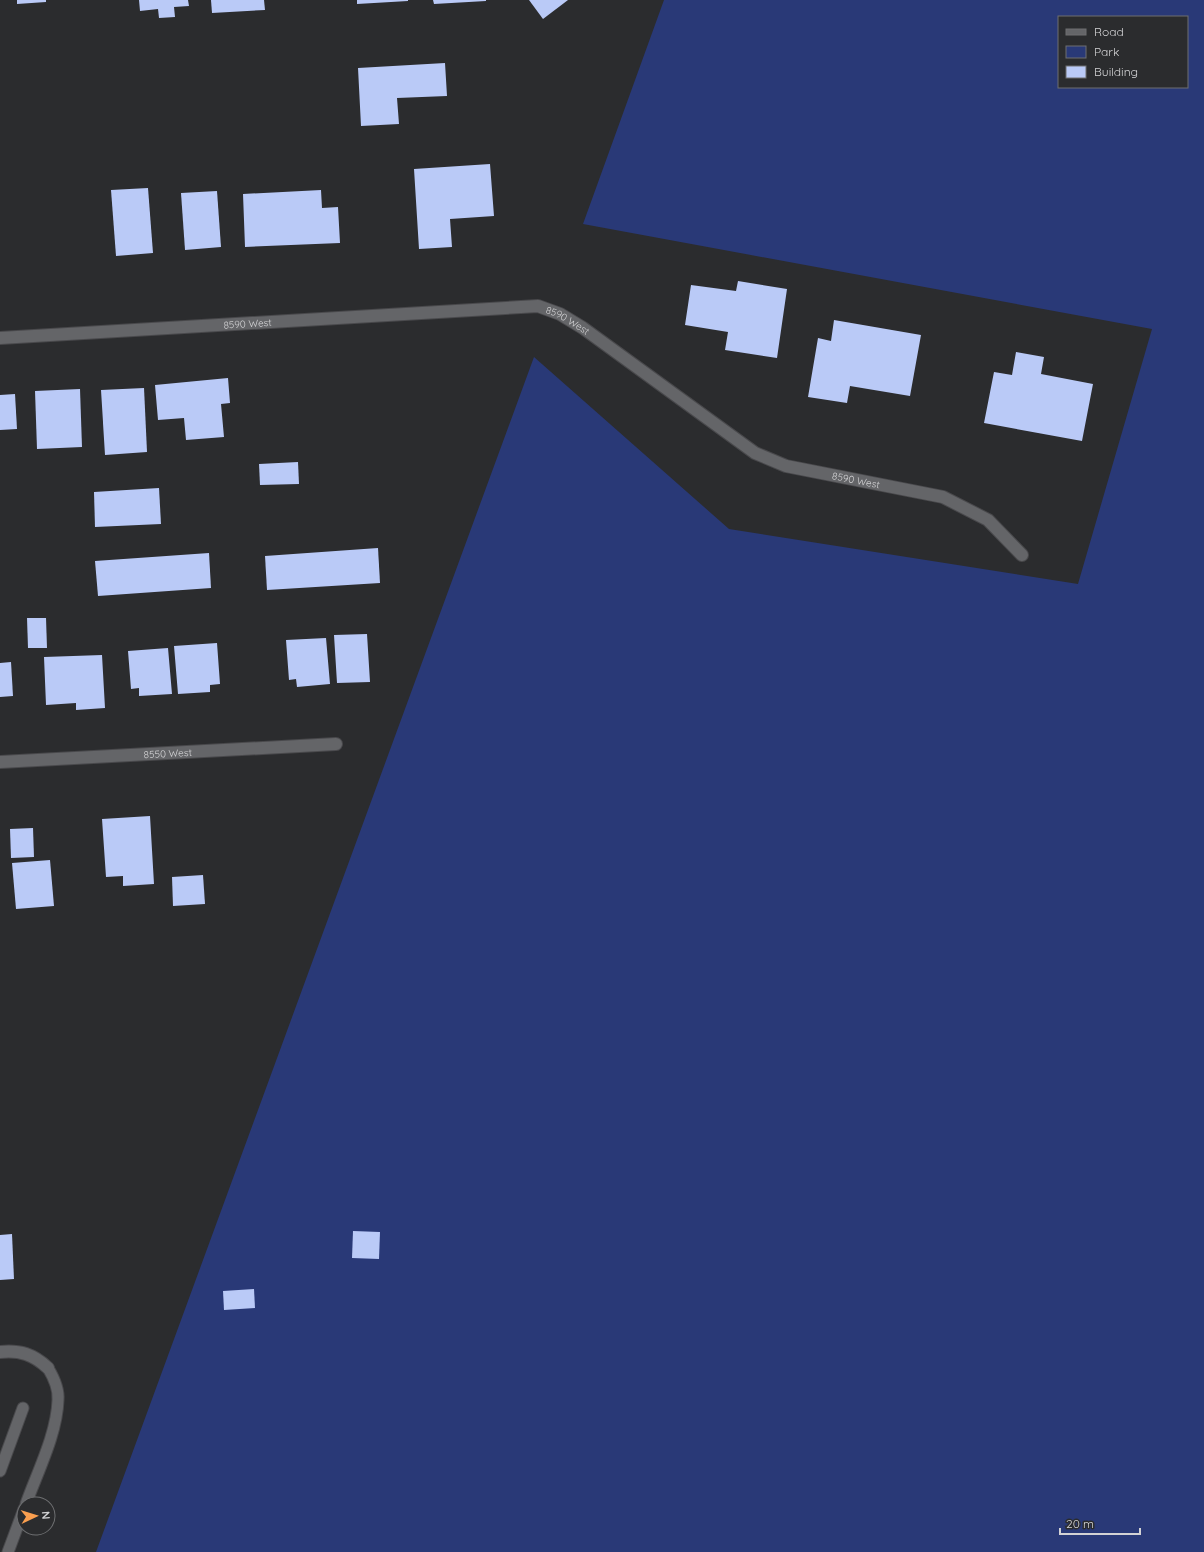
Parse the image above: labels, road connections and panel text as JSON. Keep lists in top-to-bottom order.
{
  "streets": {
    "street": ["8590 West", "8550 West"]
  },
  "legend": ["Road", "Park", "Building"],
  "scale_bar": "20 m",
  "north": "right"
}
